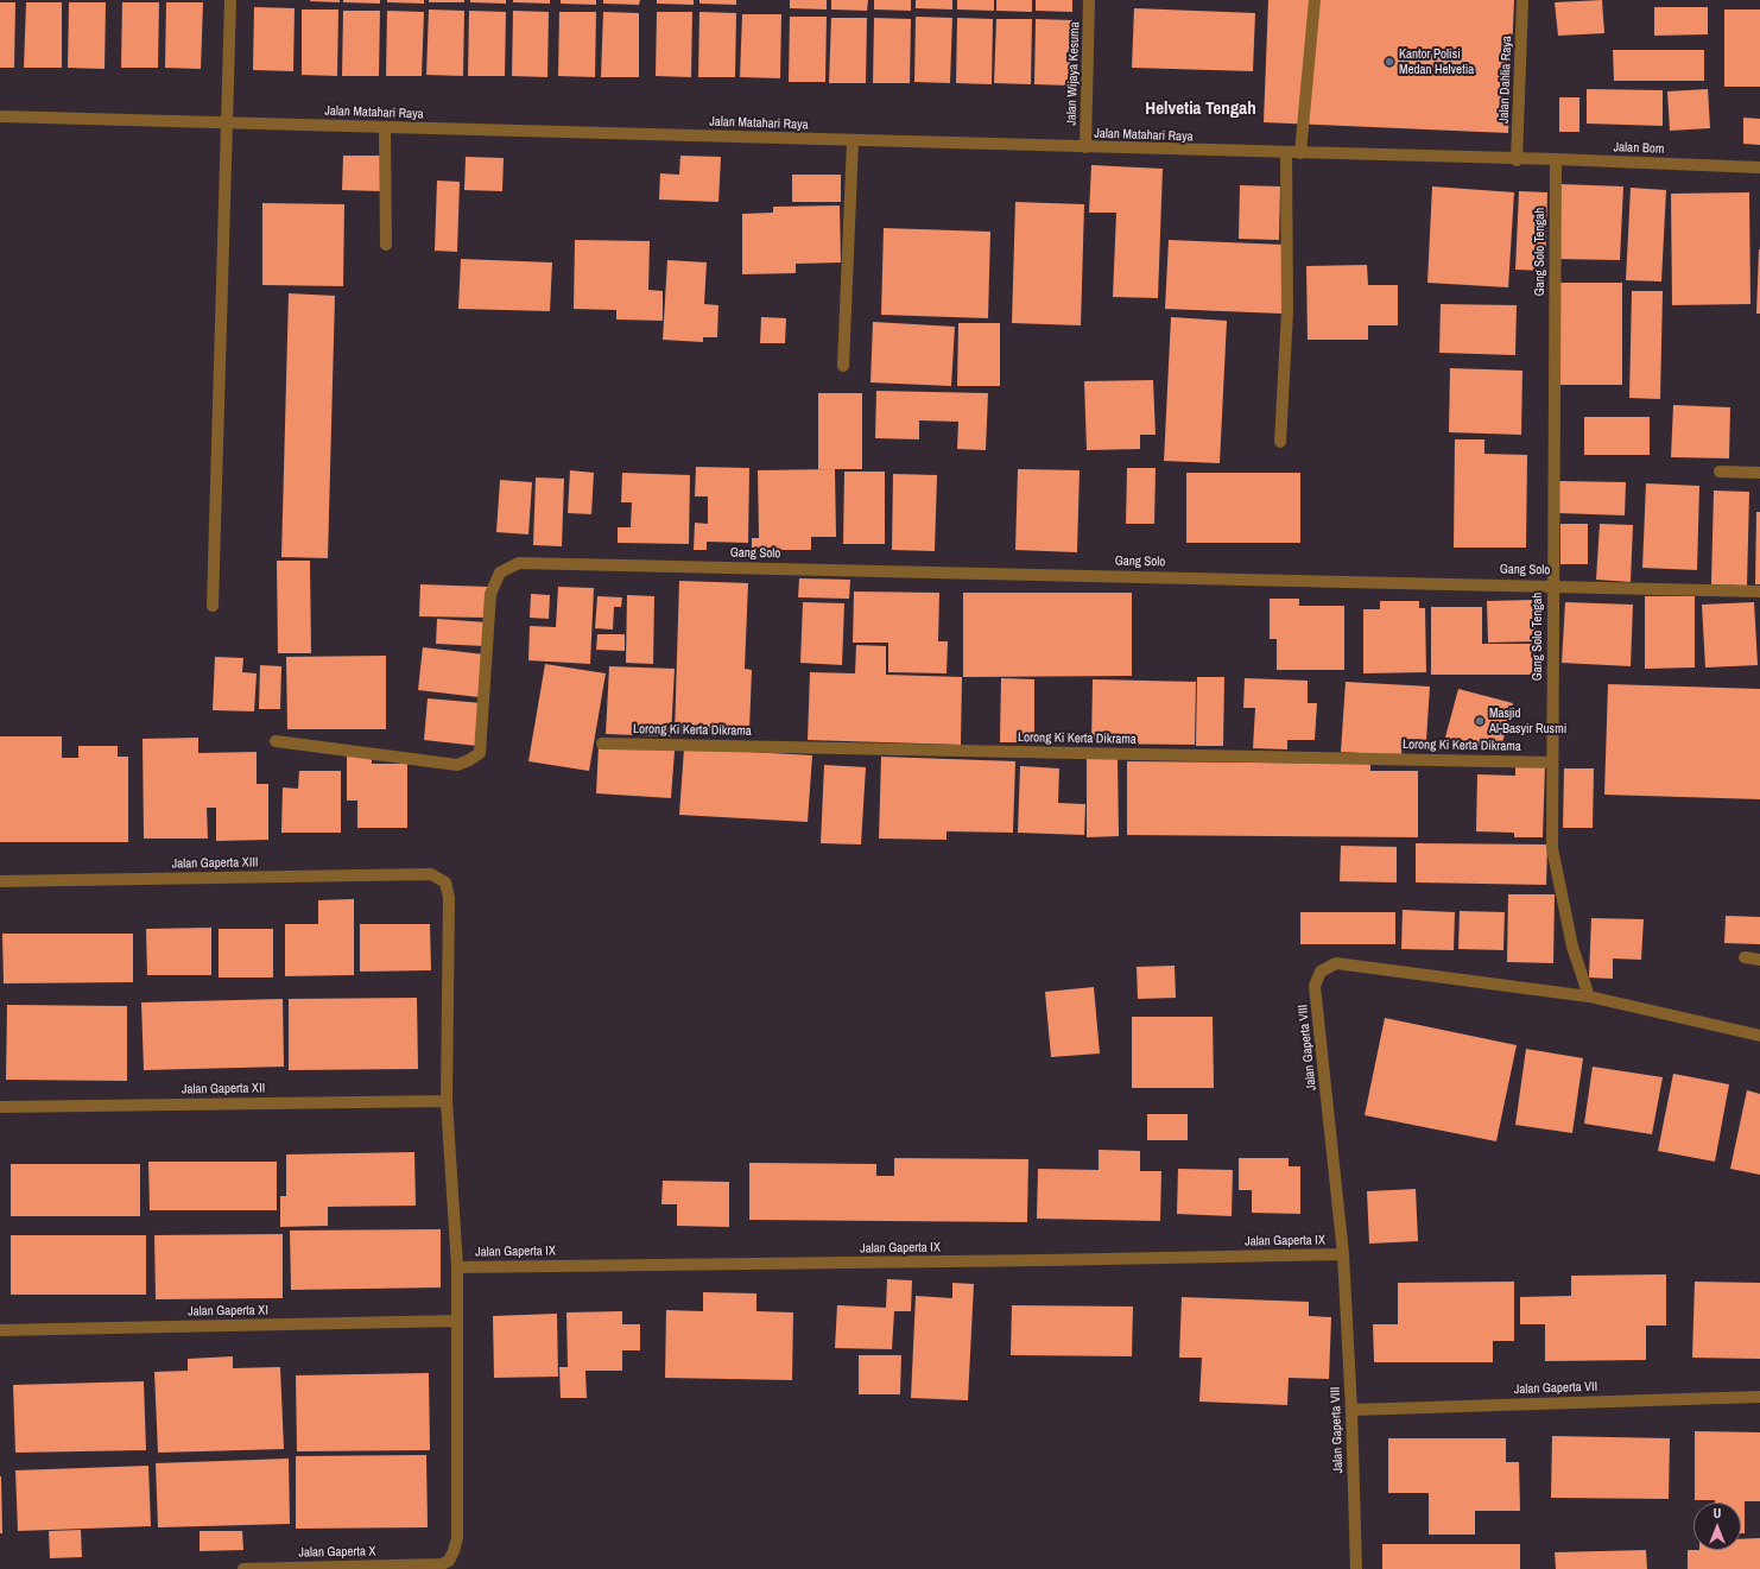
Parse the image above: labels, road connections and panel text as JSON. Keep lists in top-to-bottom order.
{
  "streets": {
    "street": [
      "Jalan Wijaya Kesuma",
      "Jalan Dahlia Raya",
      "Jalan Matahari Raya",
      "Jalan Bom",
      "Gang Solo Tengah",
      "Gang Solo",
      "Lorong Ki Kerta Dikrama",
      "Jalan Gaperta XIII",
      "Jalan Gaperta VIII",
      "Jalan Gaperta XII",
      "Jalan Gaperta IX",
      "Jalan Gaperta XI",
      "Jalan Gaperta VII",
      "Jalan Gaperta X"
    ]
  },
  "crossings": [
    ["Jalan Wijaya Kesuma", "Jalan Matahari Raya"],
    ["Jalan Dahlia Raya", "Jalan Matahari Raya"],
    ["Jalan Dahlia Raya", "Jalan Bom"],
    ["Jalan Matahari Raya", "Jalan Bom"],
    ["Jalan Bom", "Gang Solo Tengah"],
    ["Gang Solo Tengah", "Gang Solo"],
    ["Gang Solo Tengah", "Lorong Ki Kerta Dikrama"],
    ["Gang Solo Tengah", "Jalan Gaperta VIII"],
    ["Jalan Gaperta XIII", "Jalan Gaperta XII"],
    ["Jalan Gaperta VIII", "Jalan Gaperta IX"],
    ["Jalan Gaperta VIII", "Jalan Gaperta VII"],
    ["Jalan Gaperta XI", "Jalan Gaperta X"]
  ],
  "districts": ["Helvetia Tengah"],
  "places": ["Kantor Polisi Medan Helvetia", "Masjid Al-Basyir Rusmi"],
  "north": "top"
}
